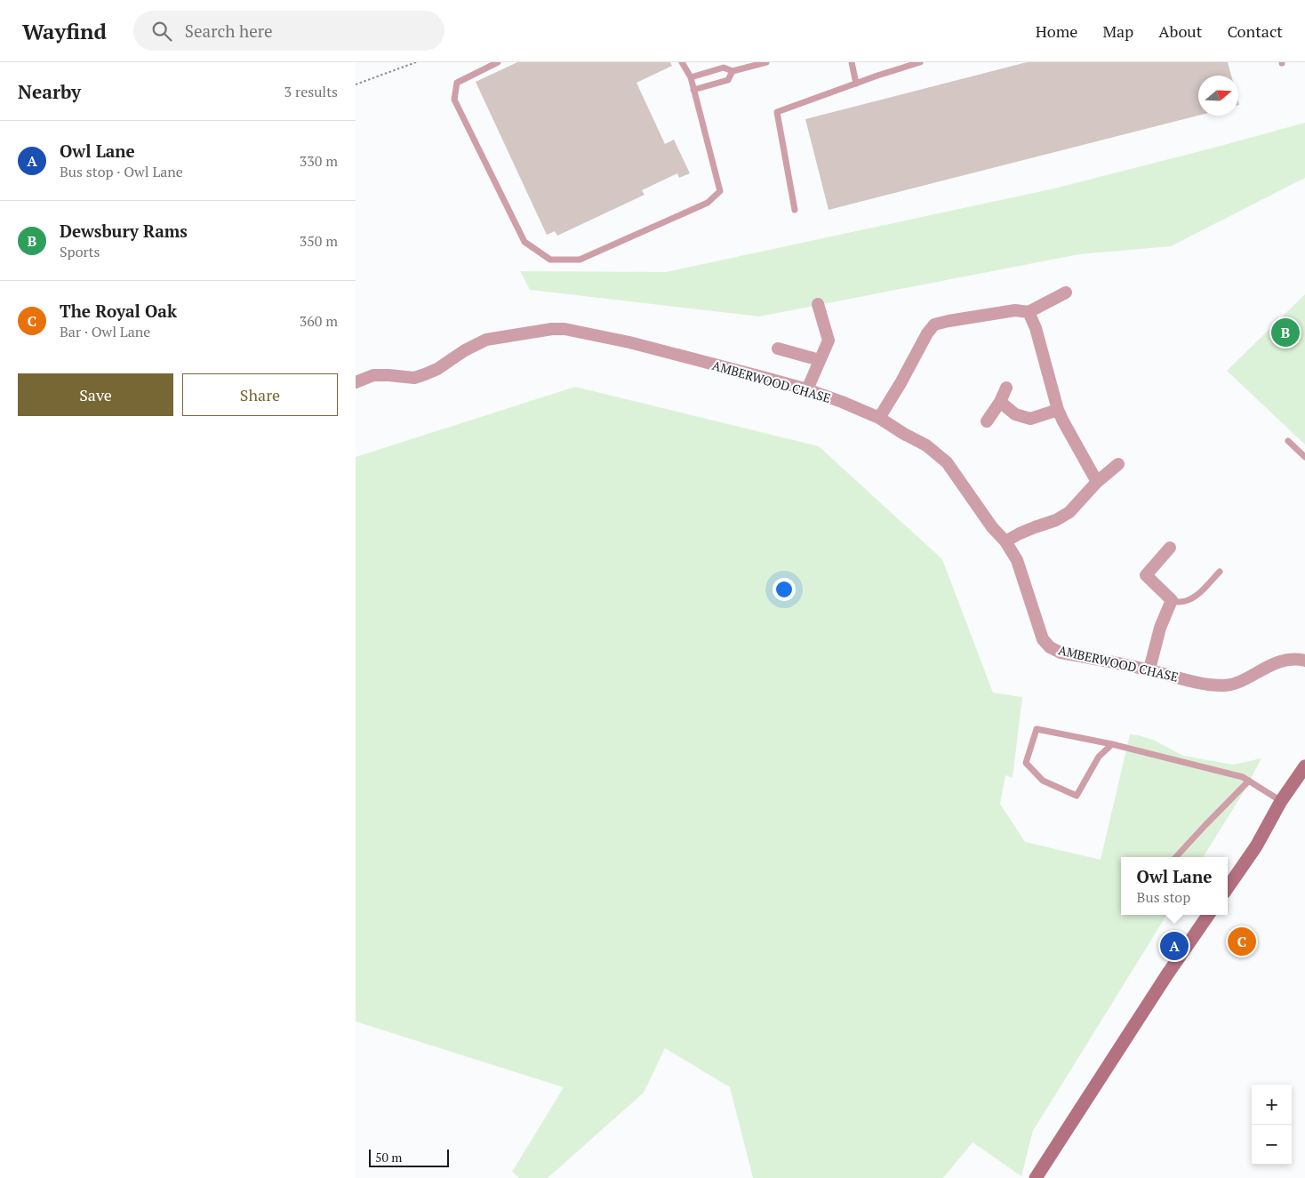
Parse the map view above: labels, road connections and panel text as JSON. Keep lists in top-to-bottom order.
{
  "streets": {
    "street": ["AMBERWOOD CHASE"]
  },
  "scale_bar": "50 m",
  "north": "right",
  "page": {
    "header": "Wayfind",
    "search": "Search here",
    "nav": [
      "Home",
      "Map",
      "About",
      "Contact"
    ],
    "heading": ["Nearby", "3 results"],
    "list": [
      {
        "mark": "A",
        "name": "Owl Lane",
        "note": "Bus stop · Owl Lane",
        "value": "330 m"
      },
      {
        "mark": "B",
        "name": "Dewsbury Rams",
        "note": "Sports",
        "value": "350 m"
      },
      {
        "mark": "C",
        "name": "The Royal Oak",
        "note": "Bar · Owl Lane",
        "value": "360 m"
      }
    ],
    "pins": ["B", "C", "A"],
    "buttons": ["Save", "Share"],
    "popup": ["Owl Lane", "Bus stop"],
    "map_buttons": ["+", "−"],
    "scale": "50 m"
  }
}
